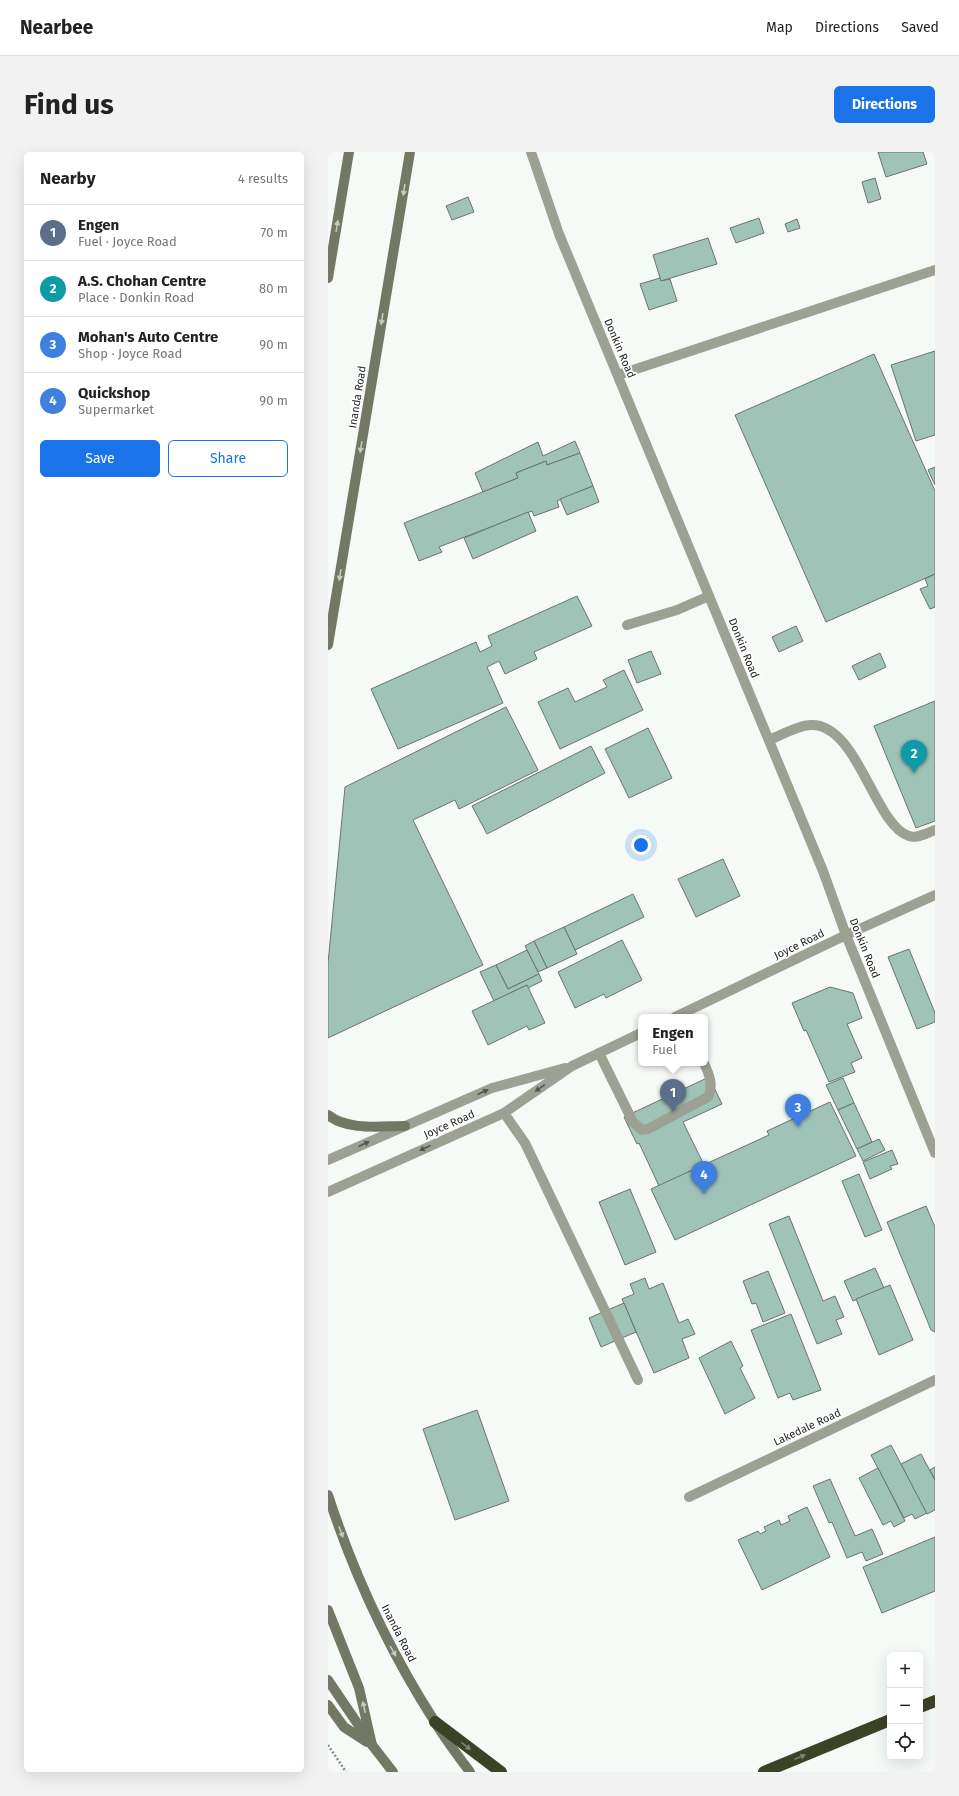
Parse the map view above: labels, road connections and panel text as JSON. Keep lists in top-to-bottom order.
{
  "streets": {
    "main road": ["Inanda Road"],
    "street": ["Donkin Road", "Joyce Road", "Lakedale Road"]
  },
  "crossings": [
    ["Donkin Road", "Joyce Road"]
  ],
  "page": {
    "header": "Nearbee",
    "nav": ["Map", "Directions", "Saved"],
    "buttons": [
      "Directions",
      ["Save", "Share"]
    ],
    "title": "Find us",
    "heading": ["Nearby", "4 results"],
    "list": [
      {
        "mark": "1",
        "name": "Engen",
        "note": "Fuel · Joyce Road",
        "value": "70 m"
      },
      {
        "mark": "2",
        "name": "A.S. Chohan Centre",
        "note": "Place · Donkin Road",
        "value": "80 m"
      },
      {
        "mark": "3",
        "name": "Mohan's Auto Centre",
        "note": "Shop · Joyce Road",
        "value": "90 m"
      },
      {
        "mark": "4",
        "name": "Quickshop",
        "note": "Supermarket",
        "value": "90 m"
      }
    ],
    "pins": [
      "2",
      "1",
      "3",
      "4"
    ],
    "popup": ["Engen", "Fuel"],
    "map_buttons": ["+", "−"]
  }
}
